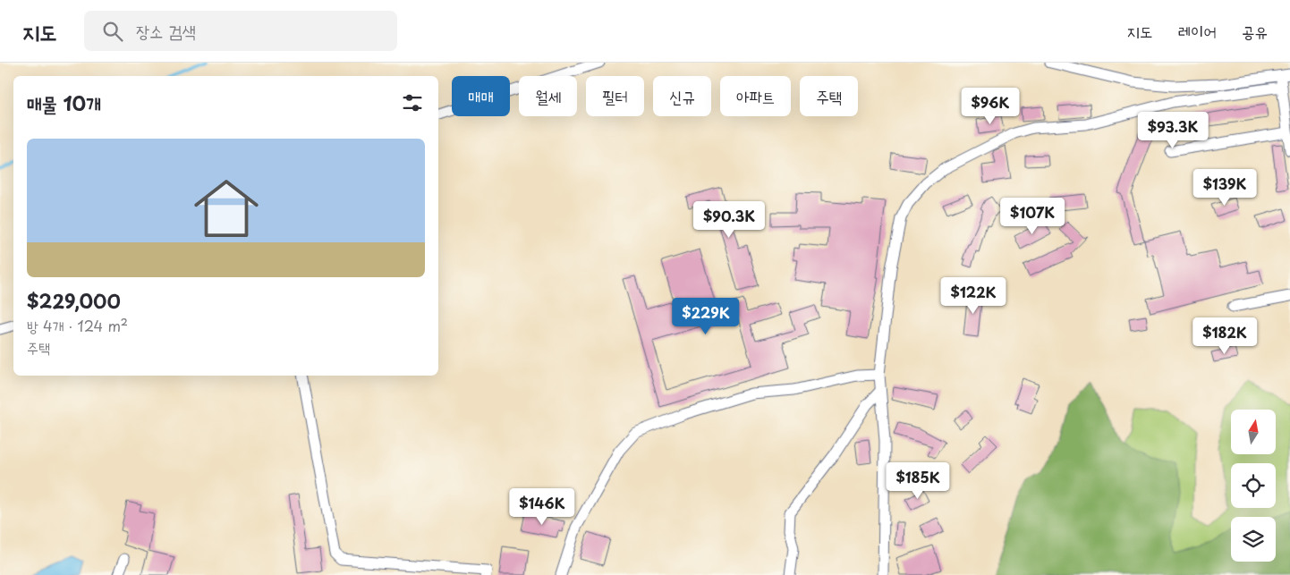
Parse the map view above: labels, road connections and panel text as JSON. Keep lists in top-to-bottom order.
{
  "north": "top",
  "page": {
    "header": "지도",
    "search": "장소 검색",
    "nav": ["지도", "레이어", "공유"],
    "chip": [
      "매매",
      "월세",
      "필터",
      "신규",
      "아파트",
      "주택"
    ],
    "heading": "매물 10개",
    "price": [
      "$96K",
      "$93.3K",
      "$139K",
      "$107K",
      "$90.3K",
      "$122K",
      "$229K",
      "$182K",
      "$185K",
      "$146K"
    ],
    "list": [
      {
        "name": "$229,000",
        "note": "방 4개 · 124 m² · 주택"
      }
    ]
  }
}
